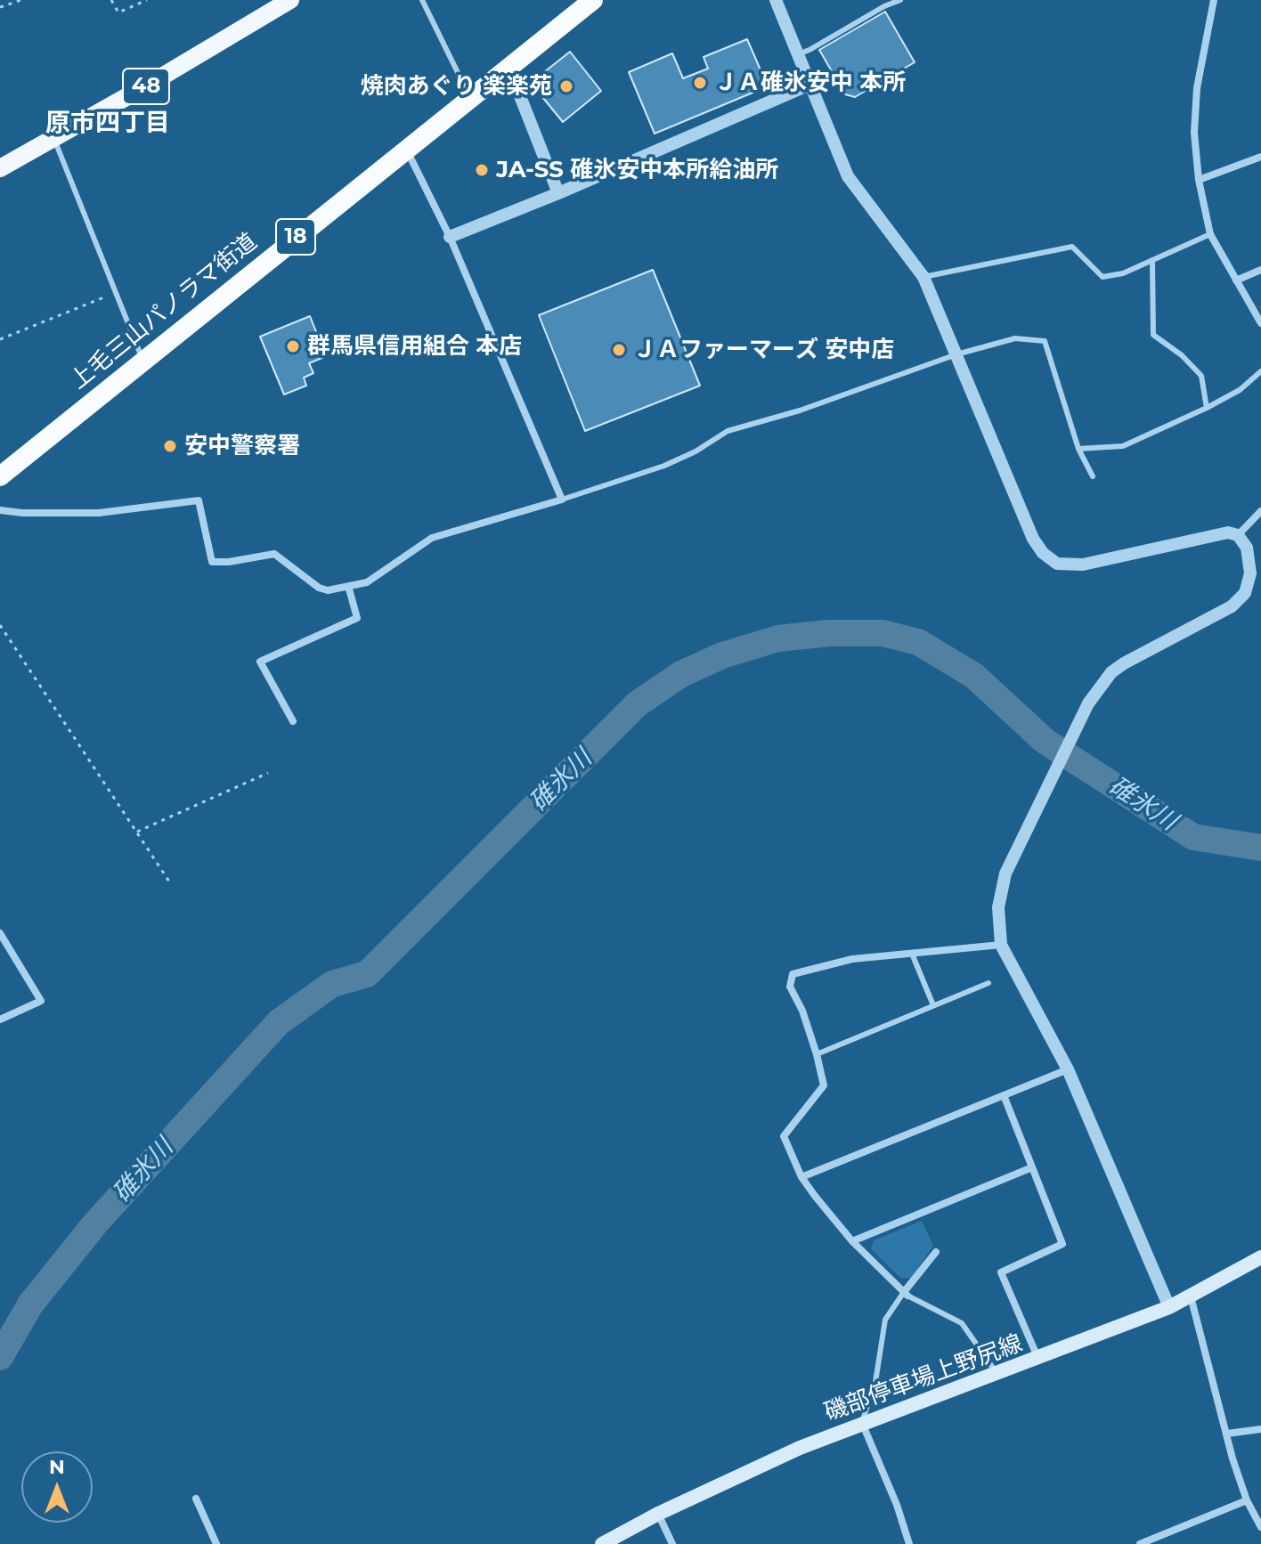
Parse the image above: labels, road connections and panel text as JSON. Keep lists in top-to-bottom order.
{
  "streets": {
    "highway": ["18", "上毛三山パノラマ街道"],
    "main road": ["48", "磯部停車場上野尻線"]
  },
  "districts": ["原市四丁目"],
  "water": ["碓氷川"],
  "places": [
    "ＪＡ碓氷安中 本所",
    "焼肉あぐり 楽楽苑",
    "JA-SS 碓氷安中本所給油所",
    "群馬県信用組合 本店",
    "ＪＡファーマーズ 安中店",
    "安中警察署"
  ],
  "north": "top"
}
